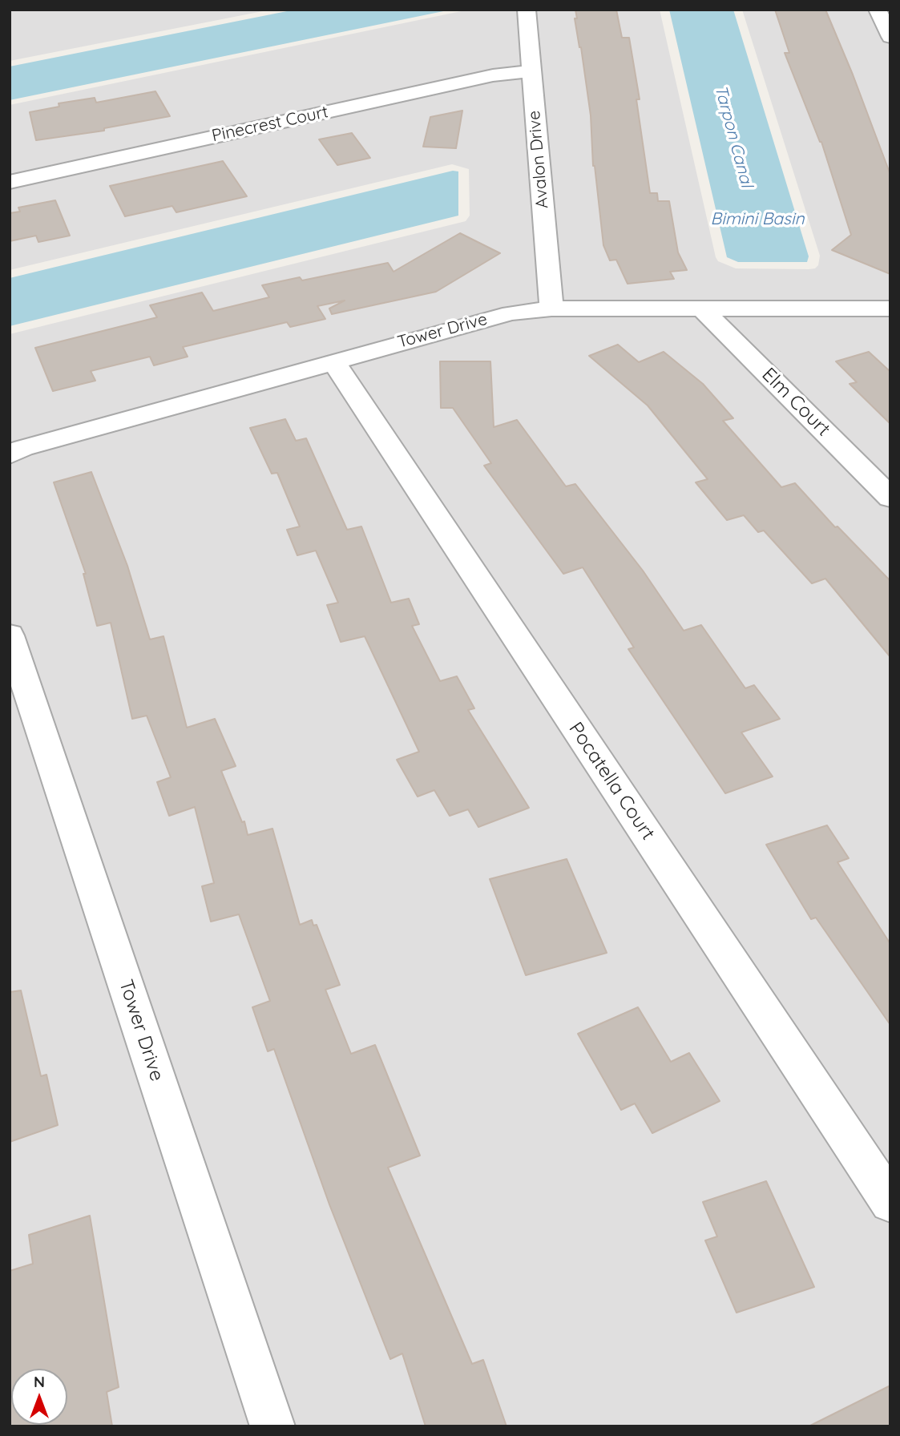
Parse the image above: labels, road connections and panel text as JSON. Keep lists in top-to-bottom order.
{
  "streets": {
    "street": [
      "Pinecrest Court",
      "Avalon Drive",
      "Tower Drive",
      "Elm Court",
      "Pocatella Court"
    ]
  },
  "crossings": [
    ["Pinecrest Court", "Avalon Drive"],
    ["Avalon Drive", "Tower Drive"],
    ["Tower Drive", "Elm Court"],
    ["Tower Drive", "Pocatella Court"]
  ],
  "water": ["Tarpon Canal", "Bimini Basin"],
  "north": "top"
}
